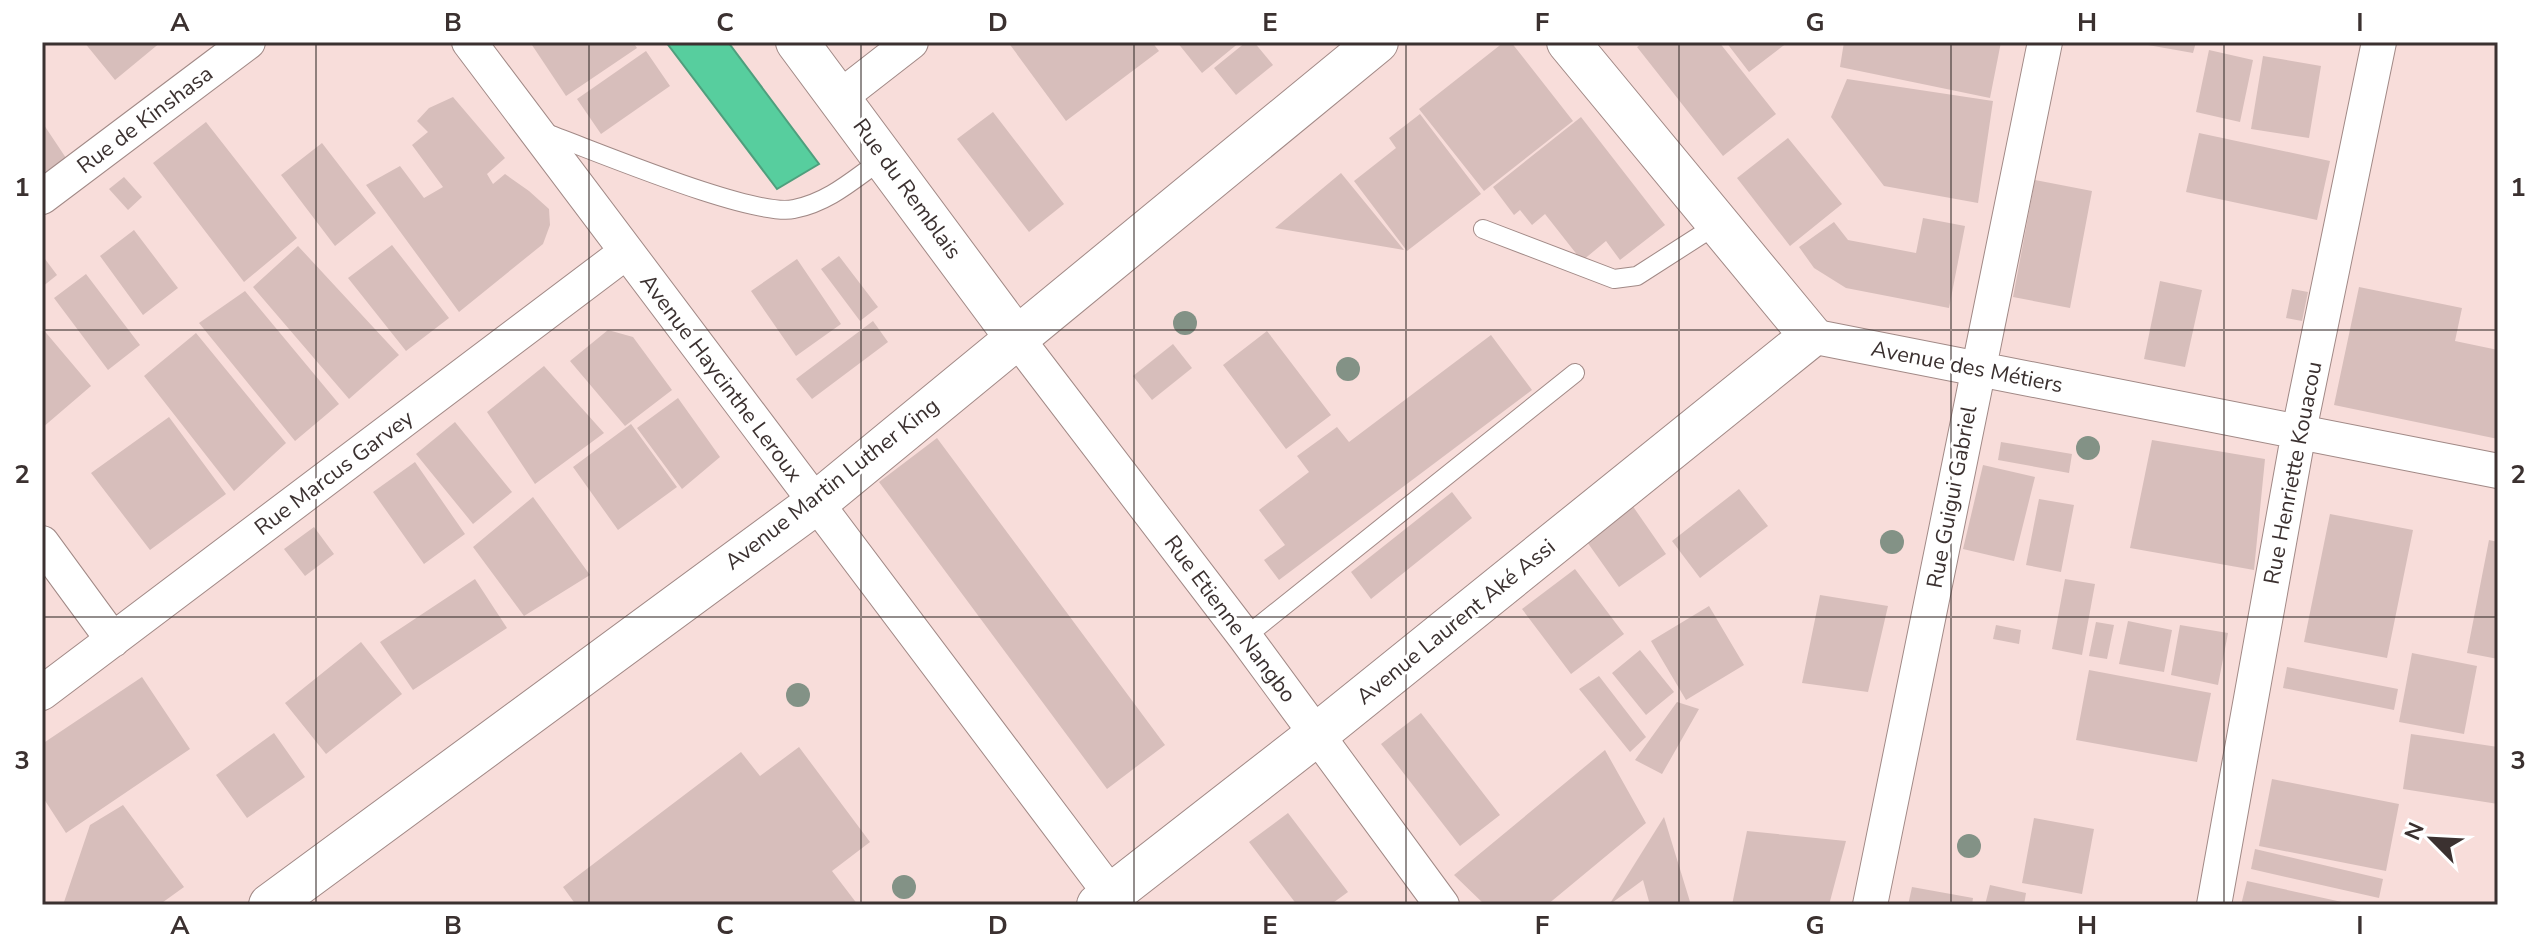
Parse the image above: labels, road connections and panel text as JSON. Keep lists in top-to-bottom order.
{
  "streets": {
    "street": [
      "Rue de Kinshasa",
      "Rue du Remblais",
      "Avenue des Métiers",
      "Avenue Haycinthe Leroux",
      "Rue Marcus Garvey",
      "Rue Henriette Kouacou",
      "Avenue Martin Luther King",
      "Rue Guigui Gabriel",
      "Rue Etienne Nangbo",
      "Avenue Laurent Aké Assi"
    ]
  },
  "crossings": [
    ["Rue du Remblais", "Avenue Martin Luther King"],
    ["Rue du Remblais", "Rue Etienne Nangbo"],
    ["Avenue des Métiers", "Rue Henriette Kouacou"],
    ["Avenue des Métiers", "Rue Guigui Gabriel"],
    ["Avenue des Métiers", "Avenue Laurent Aké Assi"],
    ["Avenue Haycinthe Leroux", "Rue Marcus Garvey"],
    ["Avenue Haycinthe Leroux", "Avenue Martin Luther King"],
    ["Avenue Haycinthe Leroux", "Avenue Laurent Aké Assi"],
    ["Avenue Martin Luther King", "Rue Etienne Nangbo"],
    ["Rue Etienne Nangbo", "Avenue Laurent Aké Assi"]
  ],
  "north": "top left",
  "grid": {
    "columns": [
      "A",
      "B",
      "C",
      "D",
      "E",
      "F",
      "G",
      "H",
      "I"
    ],
    "rows": ["1", "2", "3"]
  }
}
